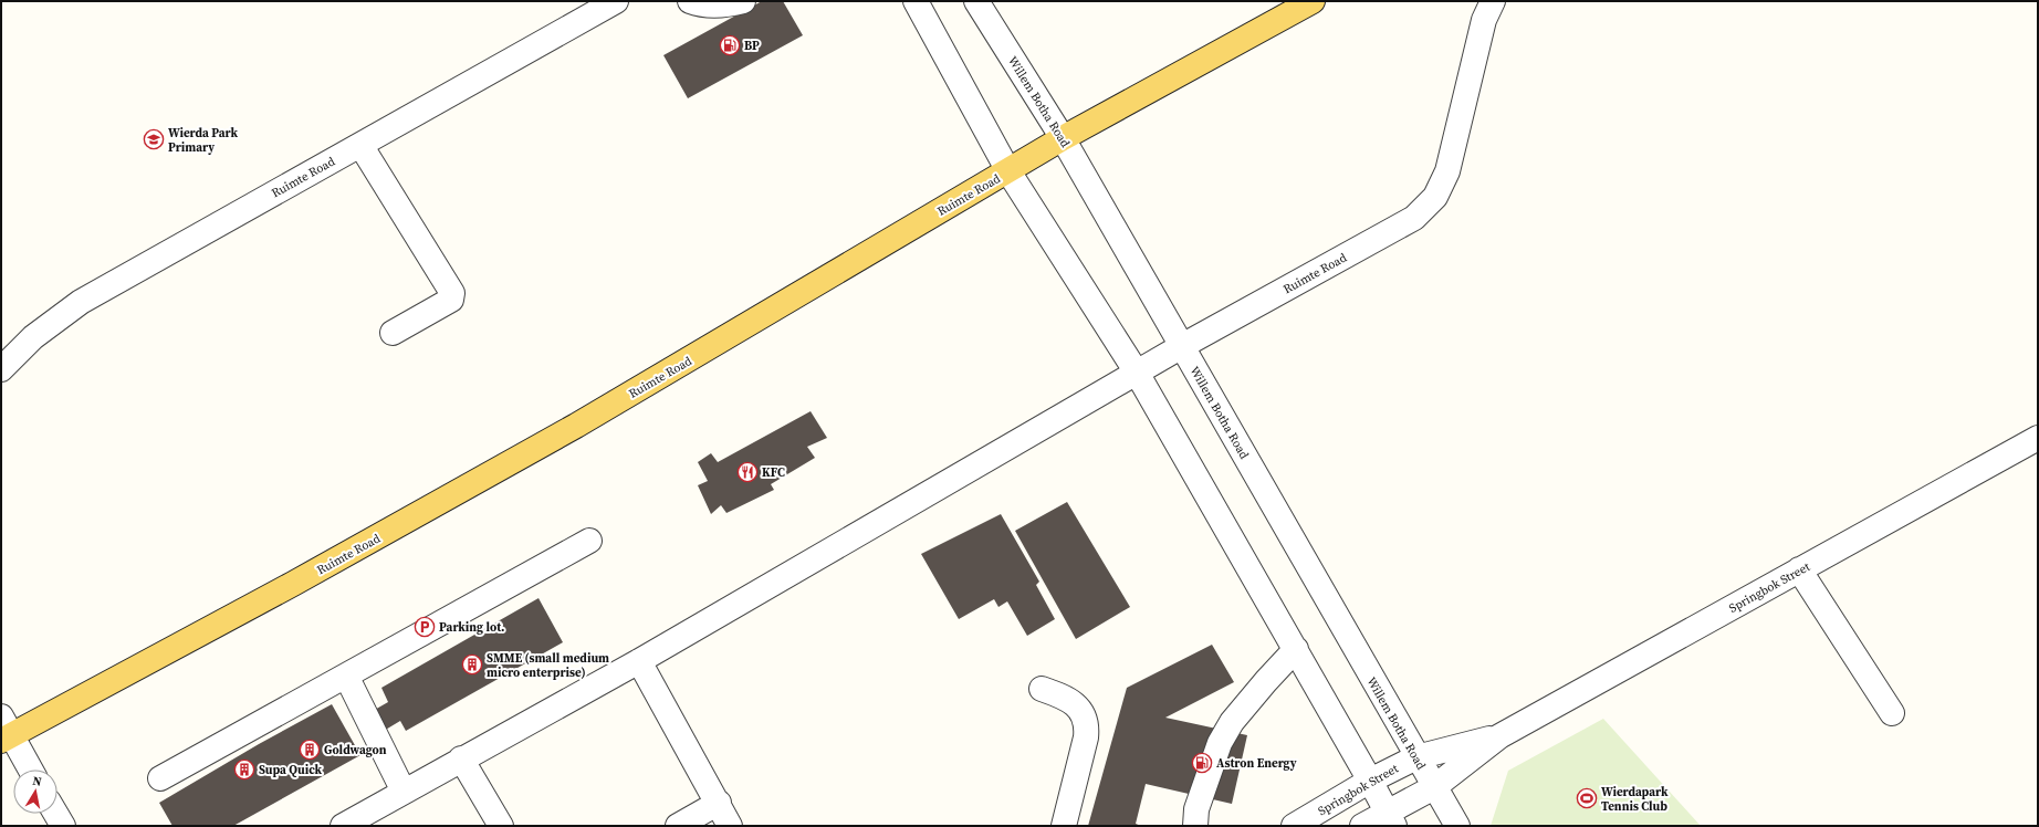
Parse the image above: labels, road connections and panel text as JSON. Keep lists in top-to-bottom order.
{
  "streets": {
    "main road": ["Ruimte Road"],
    "street": ["Willem Botha Road", "Springbok Street"]
  },
  "crossings": [
    ["Willem Botha Road", "Ruimte Road"],
    ["Willem Botha Road", "Springbok Street"]
  ],
  "places": {
    "fuel station": ["BP", "Astron Energy"],
    "school or university": ["Wierda Park Primary"],
    "restaurant": ["KFC"],
    "parking": ["Parking lot."],
    "building": ["SMME (small medium micro enterprise)", "Goldwagon", "Supa Quick"],
    "sports": ["Wierdapark Tennis Club"]
  },
  "north": "top"
}
